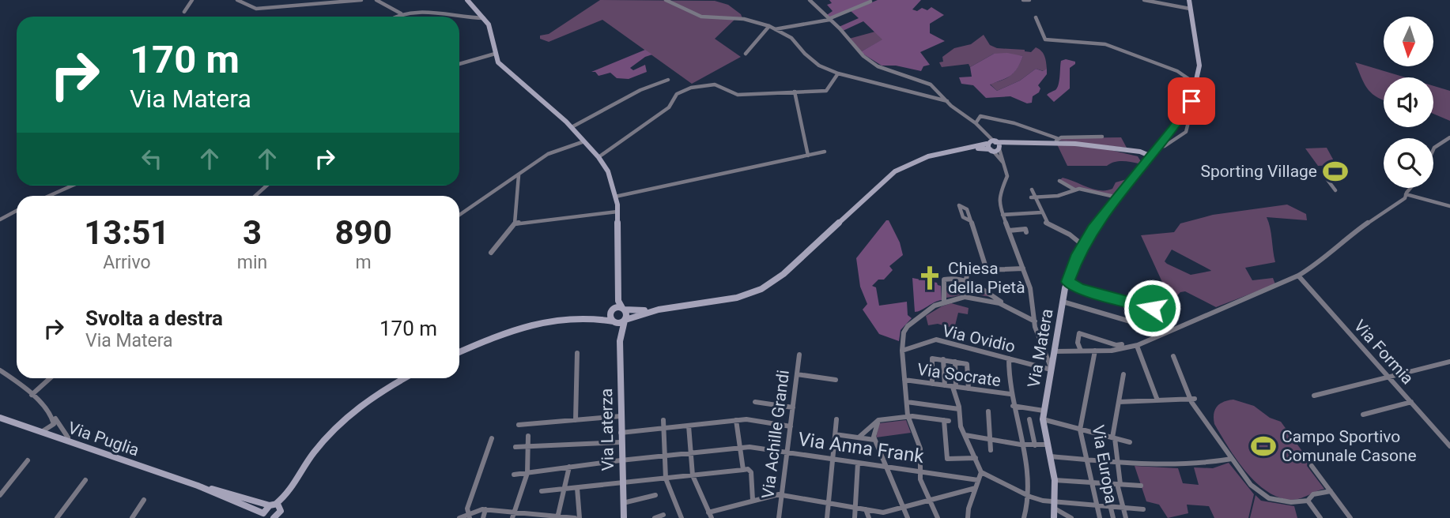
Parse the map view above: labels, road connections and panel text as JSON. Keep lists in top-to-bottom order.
{
  "streets": {
    "main road": ["Via Matera", "Via Laterza", "Via Puglia"],
    "street": [
      "Via Ovidio",
      "Via Formia",
      "Via Socrate",
      "Via Achille Grandi",
      "Via Anna Frank",
      "Via Europa"
    ]
  },
  "crossings": [
    ["Via Ovidio", "Via Matera"],
    ["Via Laterza", "Via Anna Frank"],
    ["Via Achille Grandi", "Via Anna Frank"]
  ],
  "places": {
    "sports": ["Sporting Village", "Campo Sportivo Comunale Casone"],
    "church": ["Chiesa della Pietà"]
  },
  "north": "bottom",
  "page": {
    "turn": ["170 m", "Via Matera"],
    "eta": [
      "13:51",
      "Arrivo",
      "3",
      "min",
      "890",
      "m"
    ],
    "list": [
      {
        "name": "Svolta a destra",
        "note": "Via Matera",
        "value": "170 m"
      }
    ]
  }
}
